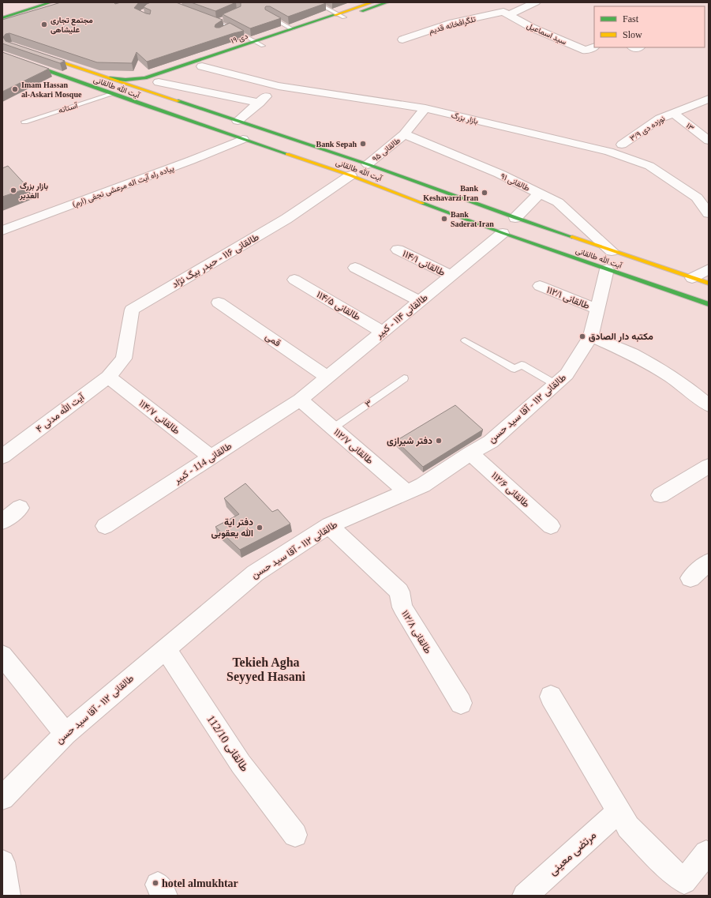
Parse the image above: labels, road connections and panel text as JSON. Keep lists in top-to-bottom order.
{
  "streets": {
    "main road": ["۱۹ دی", "آیت الله طالقانی"],
    "street": [
      "تلگرافخانه قدیم",
      "سید اسماعیل",
      "بازار بزرگ",
      "۱۳",
      "نوزده دی ۳/۹",
      "طالقانی ۹۵",
      "طالقانی ۹۱",
      "پیاده راه آیت اله مرعشی نجفی (ارم)",
      "طالقانی ۱۱۶ - حیدر بیگ نژاد",
      "طالقانی ۱۱۴/۱",
      "طالقانی ۱۱۲/۱",
      "طالقانی ۱۱۴/۵",
      "طالقانی ۱۱۴ - کبیر",
      "قمی",
      "طالقانی ۱۱۲ - آقا سید حسن",
      "۴ آیت الله مدنی",
      "طالقانی ۱۱۴/۷",
      "طالقانی ۱۱۲/۷",
      "طالقانی 114 - کبیر",
      "طالقانی ۱۱۲/۶",
      "طالقانی ۱۱۲/۸",
      "طالقانی 112/10",
      "مرتضی معینی"
    ],
    "lane": ["آستانه", "۳"]
  },
  "crossings": [
    ["تلگرافخانه قدیم", "سید اسماعیل"],
    ["۱۹ دی", "آیت الله طالقانی"],
    ["۱۹ دی", "بازار بزرگ"],
    ["آیت الله طالقانی", "آستانه"],
    ["آیت الله طالقانی", "طالقانی ۹۵"],
    ["آیت الله طالقانی", "طالقانی ۹۱"],
    ["آیت الله طالقانی", "پیاده راه آیت اله مرعشی نجفی (ارم)"],
    ["آیت الله طالقانی", "طالقانی ۱۱۶ - حیدر بیگ نژاد"],
    ["آیت الله طالقانی", "طالقانی ۱۱۴ - کبیر"],
    ["آیت الله طالقانی", "طالقانی ۱۱۲ - آقا سید حسن"],
    ["بازار بزرگ", "طالقانی ۹۵"],
    ["۱۳", "نوزده دی ۳/۹"],
    ["طالقانی ۹۵", "طالقانی ۹۱"],
    ["طالقانی ۱۱۶ - حیدر بیگ نژاد", "۴ آیت الله مدنی"],
    ["طالقانی ۱۱۶ - حیدر بیگ نژاد", "طالقانی ۱۱۴/۷"],
    ["طالقانی ۱۱۴/۱", "طالقانی ۱۱۴ - کبیر"],
    ["طالقانی ۱۱۲/۱", "طالقانی ۱۱۲ - آقا سید حسن"],
    ["طالقانی ۱۱۴/۵", "طالقانی ۱۱۴ - کبیر"],
    ["طالقانی ۱۱۴ - کبیر", "قمی"],
    ["طالقانی ۱۱۴ - کبیر", "طالقانی ۱۱۲/۷"],
    ["طالقانی ۱۱۴ - کبیر", "طالقانی 114 - کبیر"],
    ["۳", "طالقانی ۱۱۲/۷"],
    ["طالقانی ۱۱۲ - آقا سید حسن", "طالقانی ۱۱۲/۷"],
    ["طالقانی ۱۱۲ - آقا سید حسن", "طالقانی ۱۱۲/۶"],
    ["طالقانی ۱۱۲ - آقا سید حسن", "طالقانی ۱۱۲/۸"],
    ["طالقانی ۱۱۲ - آقا سید حسن", "طالقانی 112/10"],
    ["۴ آیت الله مدنی", "طالقانی ۱۱۴/۷"],
    ["طالقانی ۱۱۴/۷", "طالقانی 114 - کبیر"],
    ["طالقانی ۱۱۲/۷", "طالقانی 114 - کبیر"]
  ],
  "districts": ["Tekieh Agha Seyyed Hasani"],
  "places": [
    "مجتمع تجاری علیشاهی",
    "Imam Hassan al-Askari Mosque",
    "Bank Sepah",
    "بازار بزرگ الغدیر",
    "Bank Keshavarzi Iran",
    "Bank Saderat Iran",
    "مکتبه دار الصادق",
    "دفتر شیرازی",
    "دفتر ایة الله یعقوبی",
    "hotel almukhtar"
  ],
  "legend": ["Fast", "Slow"]
}
